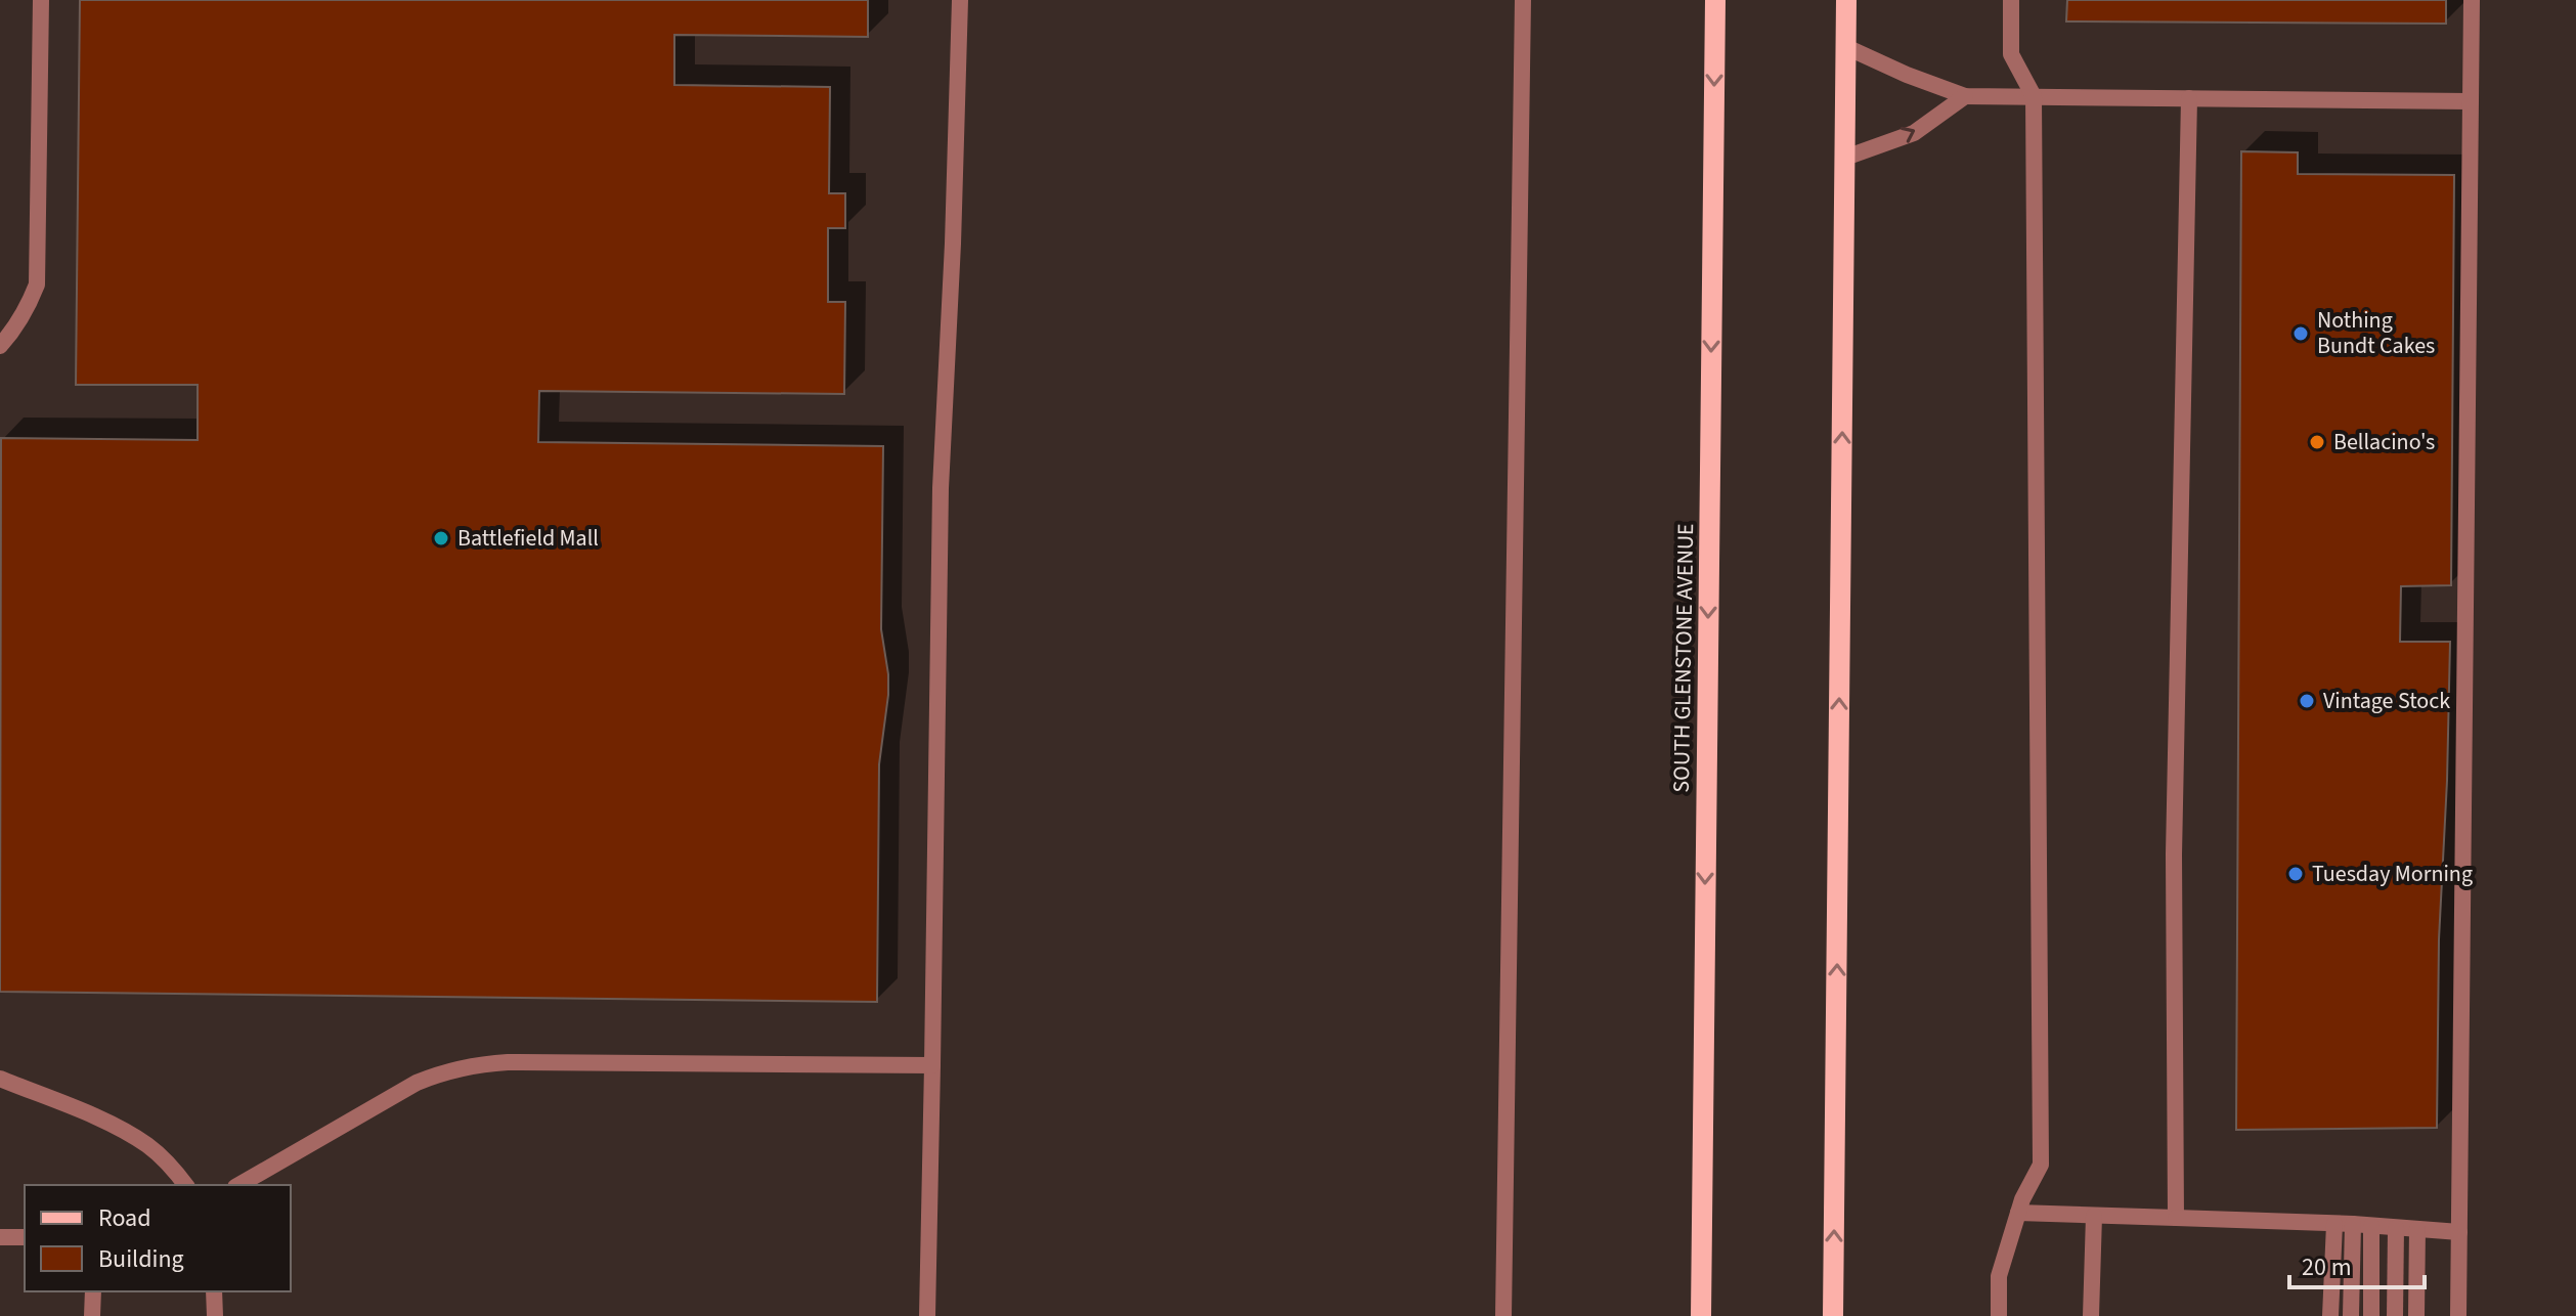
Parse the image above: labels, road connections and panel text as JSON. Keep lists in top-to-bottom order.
{
  "streets": {
    "main road": ["SOUTH GLENSTONE AVENUE"]
  },
  "places": [
    "Nothing Bundt Cakes",
    "Bellacino's",
    "Battlefield Mall",
    "Vintage Stock",
    "Tuesday Morning"
  ],
  "legend": ["Road", "Building"],
  "scale_bar": "20 m"
}
